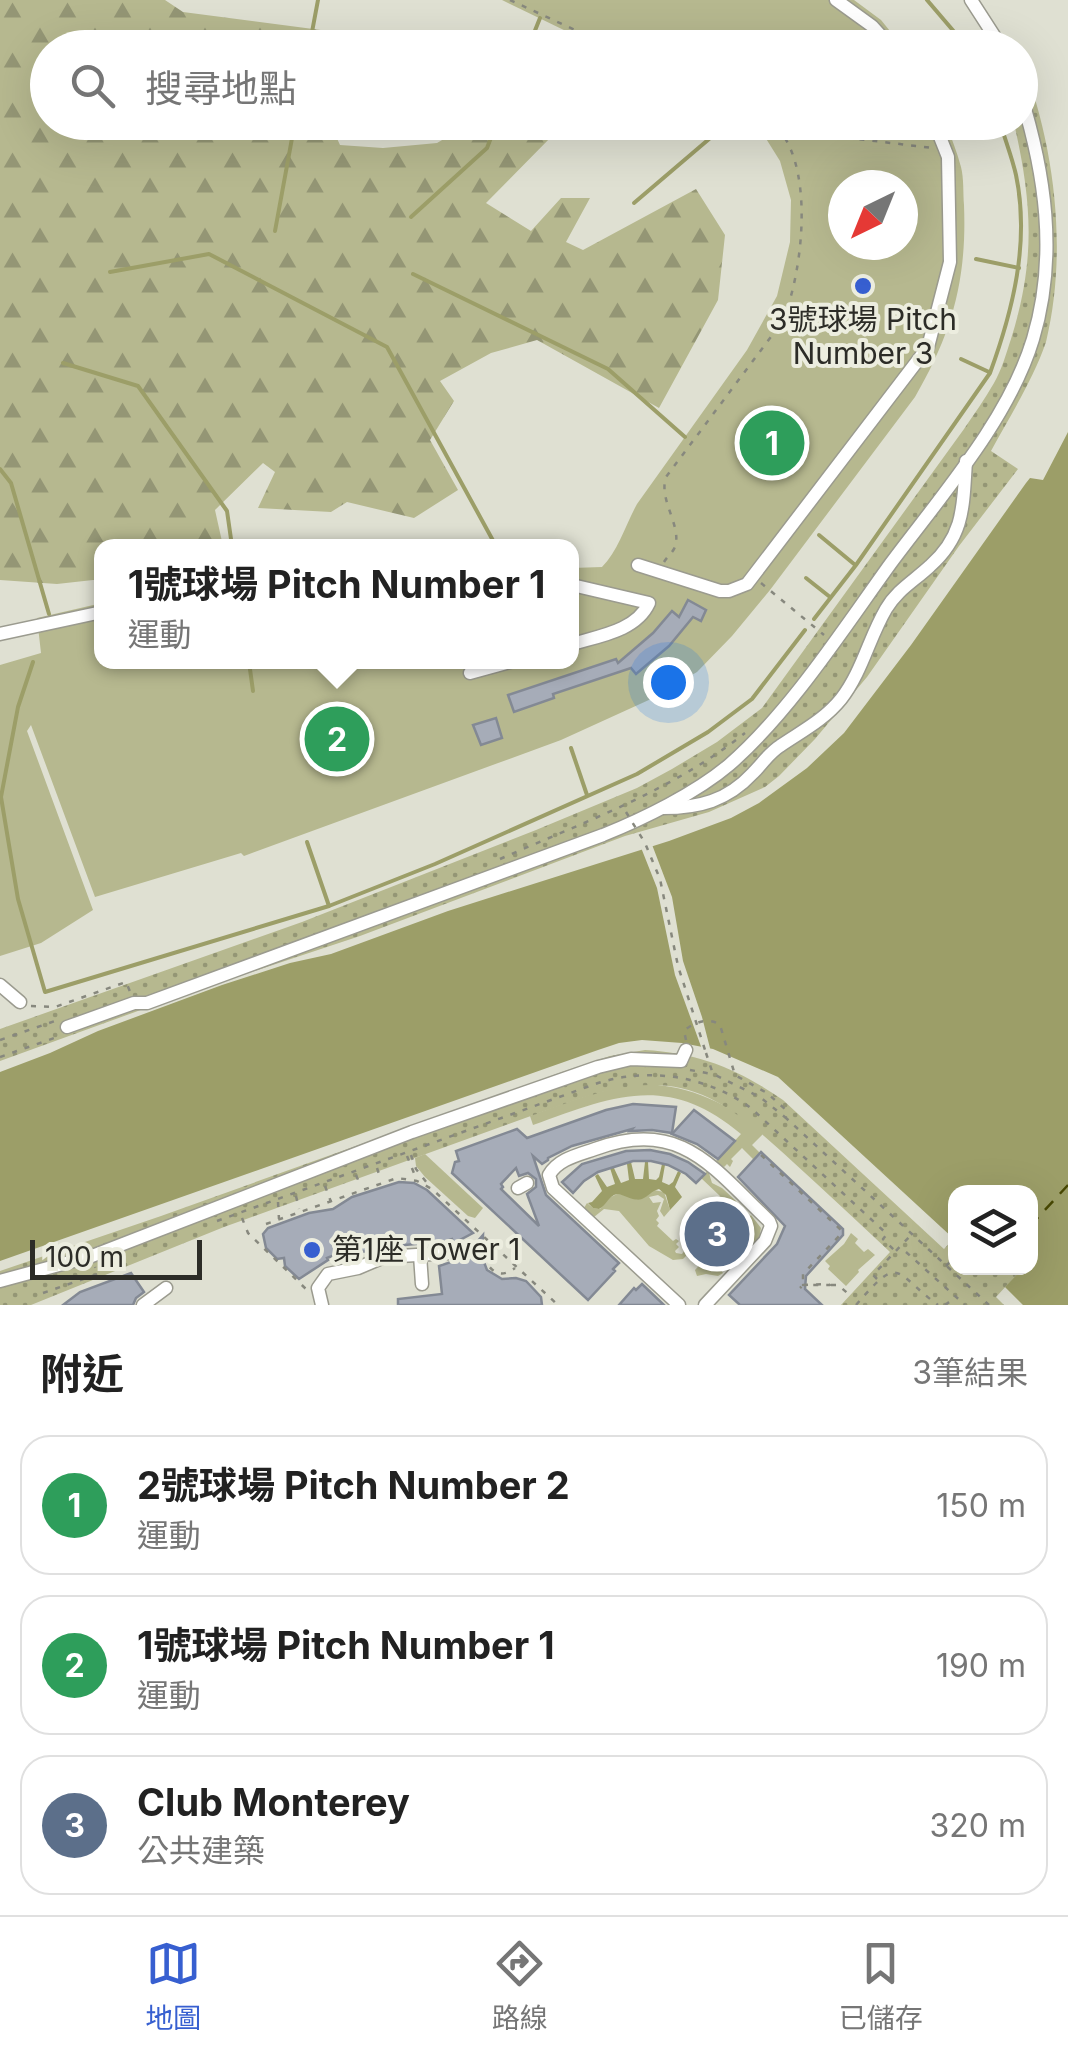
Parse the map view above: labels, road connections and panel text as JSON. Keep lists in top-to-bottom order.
{
  "places": ["3號球場 Pitch Number 3", "第1座 Tower 1"],
  "scale_bar": "100 m",
  "north": "bottom left",
  "page": {
    "search": "搜尋地點",
    "pins": ["1", "2", "3"],
    "popup": ["1號球場 Pitch Number 1", "運動"],
    "scale": "100 m",
    "heading": ["附近", "3筆結果"],
    "list": [
      {
        "mark": "1",
        "name": "2號球場 Pitch Number 2",
        "note": "運動",
        "value": "150 m"
      },
      {
        "mark": "2",
        "name": "1號球場 Pitch Number 1",
        "note": "運動",
        "value": "190 m"
      },
      {
        "mark": "3",
        "name": "Club Monterey",
        "note": "公共建築",
        "value": "320 m"
      }
    ],
    "nav": ["地圖", "路線", "已儲存"]
  }
}
